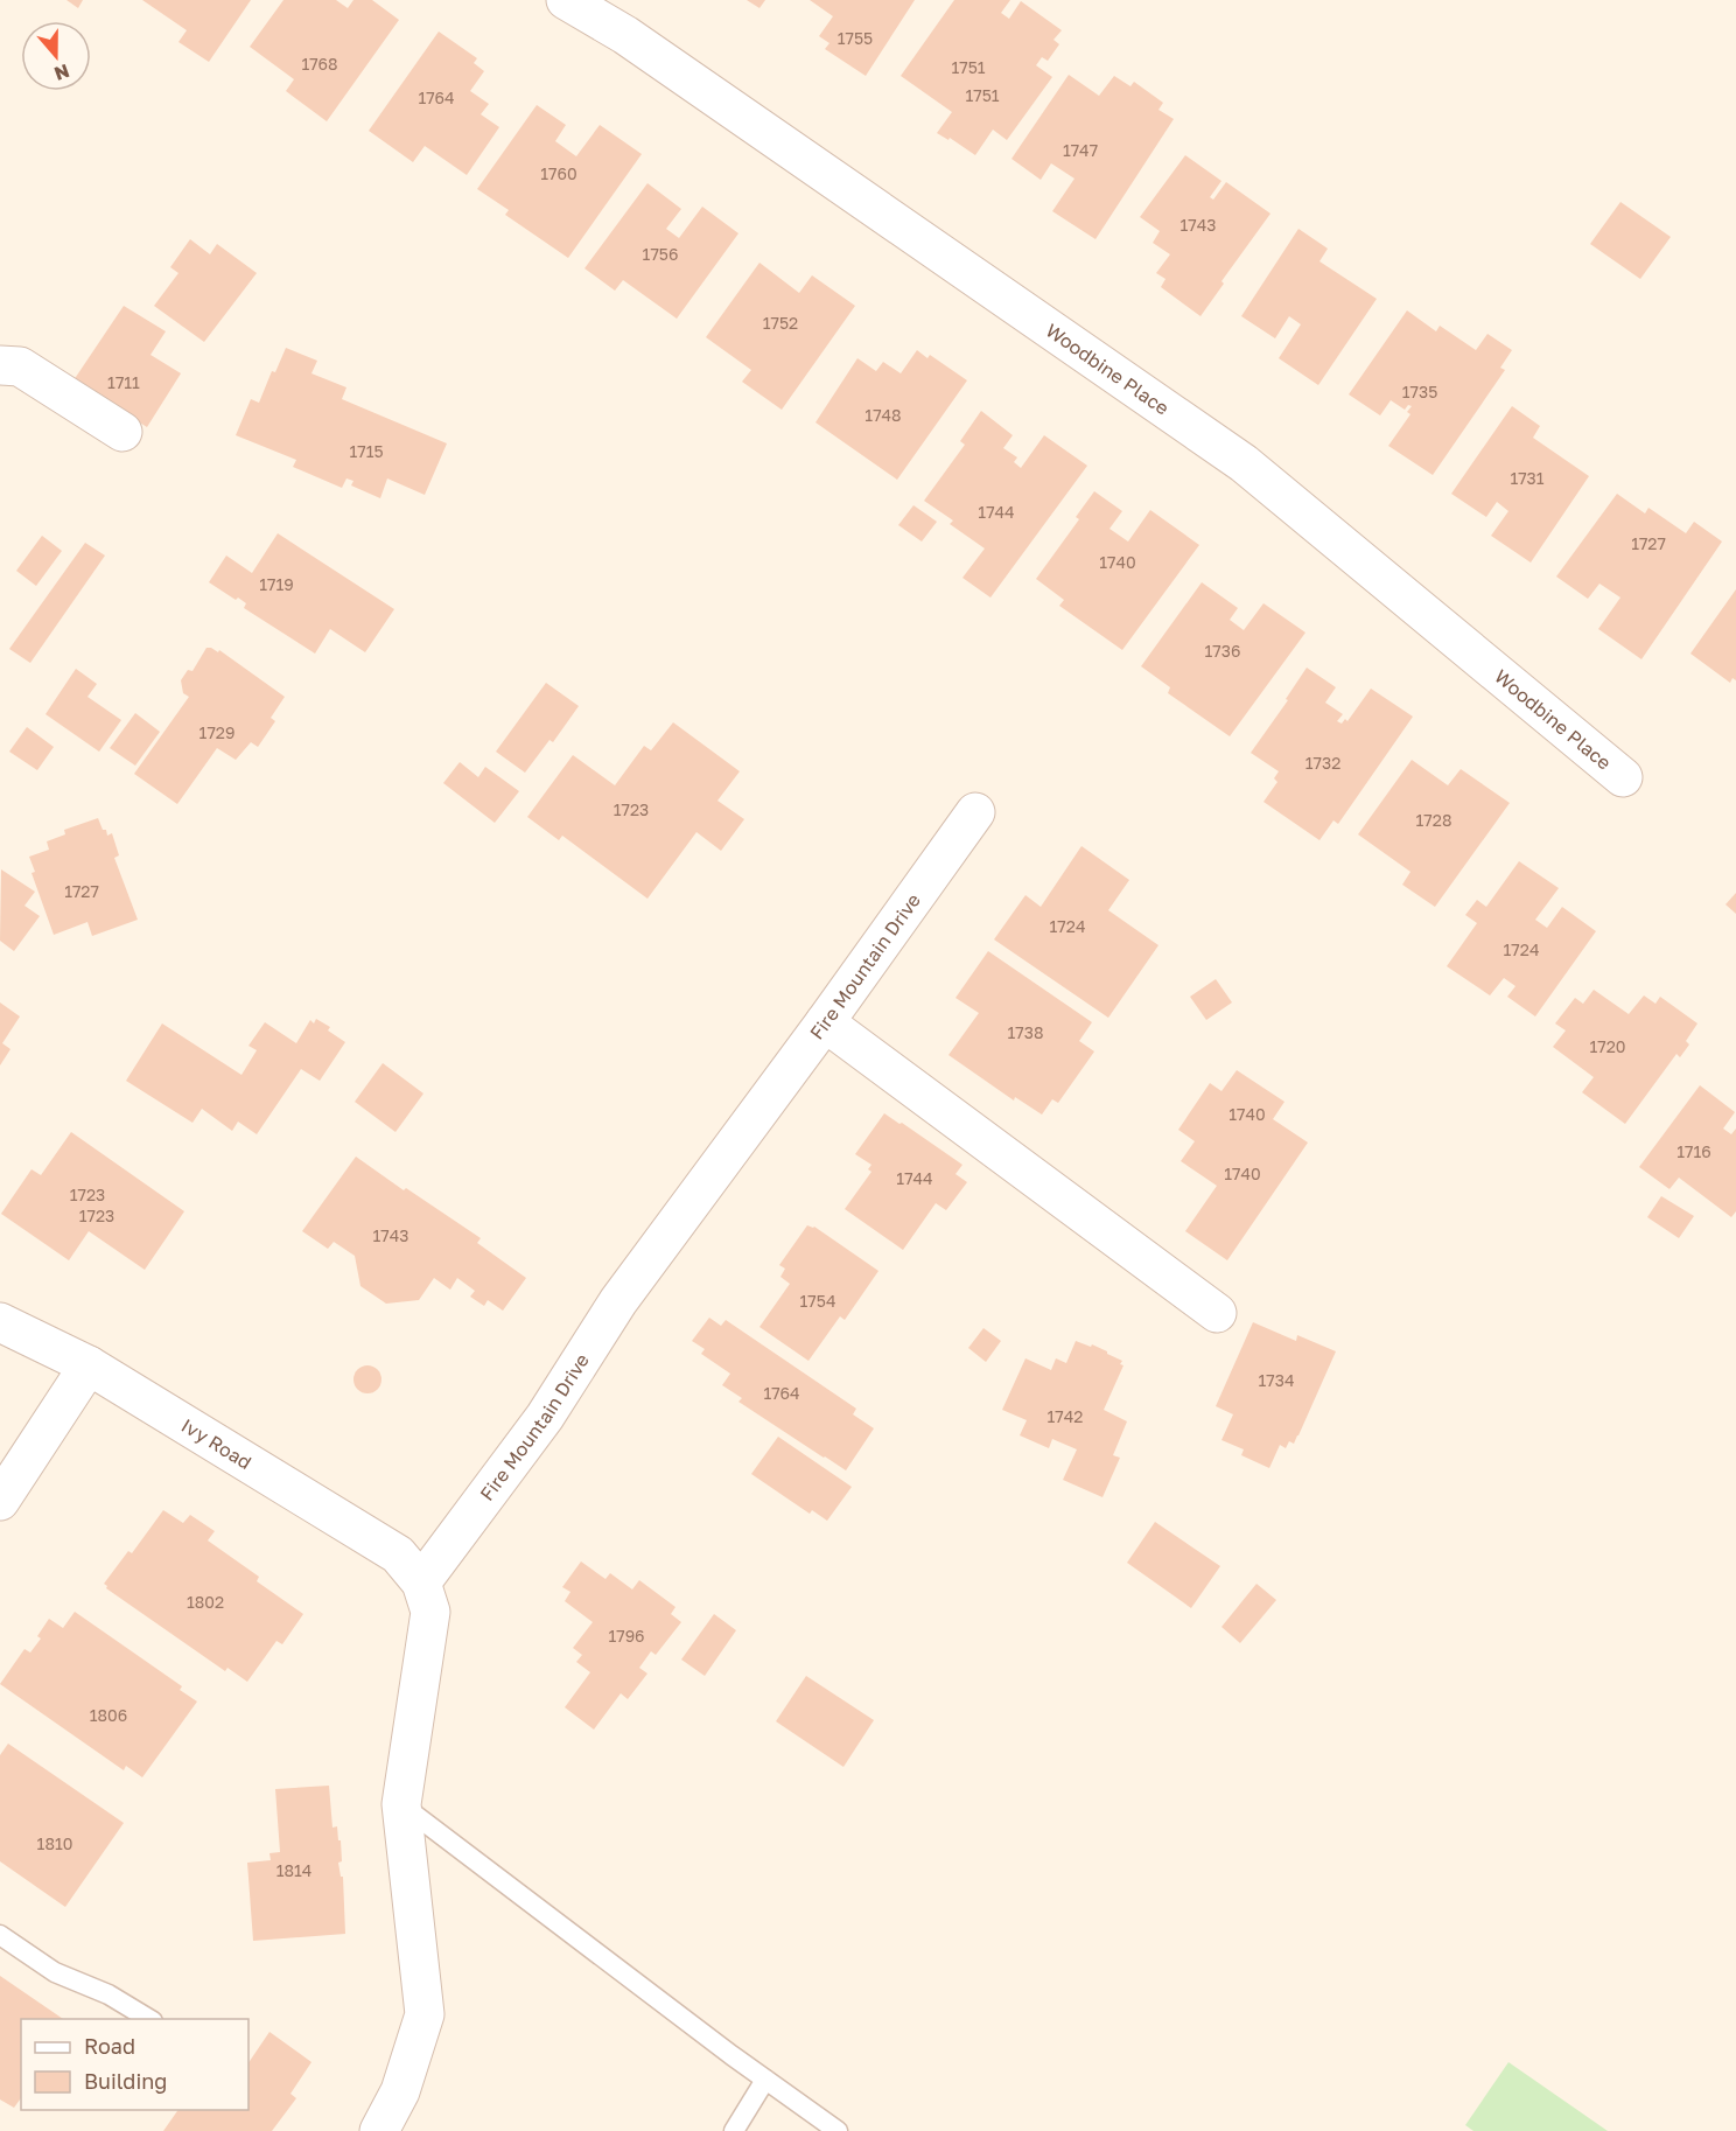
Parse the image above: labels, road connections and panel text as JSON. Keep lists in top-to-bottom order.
{
  "streets": {
    "street": ["Woodbine Place", "Fire Mountain Drive", "Ivy Road"]
  },
  "crossings": [
    ["Fire Mountain Drive", "Ivy Road"]
  ],
  "house_numbers": [
    "1755",
    "1768",
    "1751",
    "1751",
    "1764",
    "1747",
    "1760",
    "1743",
    "1756",
    "1752",
    "1711",
    "1735",
    "1748",
    "1715",
    "1731",
    "1744",
    "1727",
    "1740",
    "1719",
    "1736",
    "1729",
    "1732",
    "1723",
    "1728",
    "1727",
    "1724",
    "1724",
    "1738",
    "1720",
    "1740",
    "1716",
    "1740",
    "1744",
    "1723",
    "1723",
    "1743",
    "1754",
    "1734",
    "1764",
    "1742",
    "1802",
    "1796",
    "1806",
    "1810",
    "1814"
  ],
  "legend": ["Road", "Building"],
  "north": "bottom"
}
